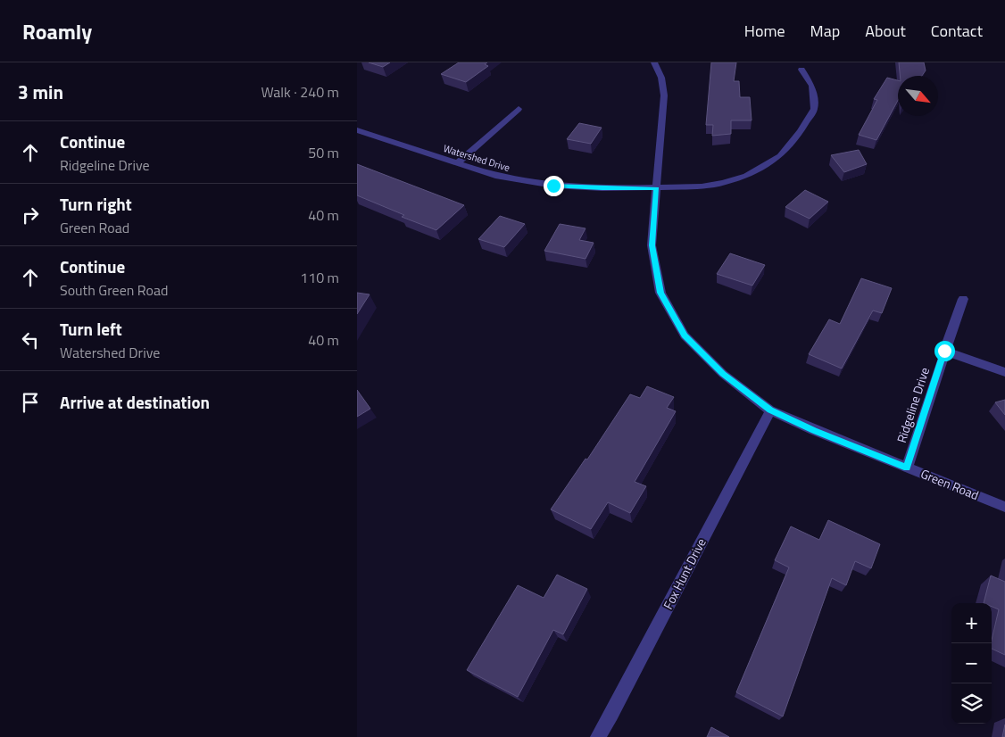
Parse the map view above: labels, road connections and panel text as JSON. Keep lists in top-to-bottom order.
{
  "streets": {
    "street": [
      "Watershed Drive",
      "Ridgeline Drive",
      "Green Road",
      "Fox Hunt Drive"
    ]
  },
  "crossings": [
    ["Watershed Drive", "Green Road"],
    ["Ridgeline Drive", "Green Road"],
    ["Green Road", "Fox Hunt Drive"]
  ],
  "north": "bottom right",
  "page": {
    "header": "Roamly",
    "nav": [
      "Home",
      "Map",
      "About",
      "Contact"
    ],
    "heading": ["3 min", "Walk · 240 m"],
    "list": [
      ["Continue", "Ridgeline Drive", "50 m"],
      ["Turn right", "Green Road", "40 m"],
      ["Continue", "South Green Road", "110 m"],
      ["Turn left", "Watershed Drive", "40 m"],
      "Arrive at destination"
    ],
    "map_buttons": ["+", "−"]
  }
}
